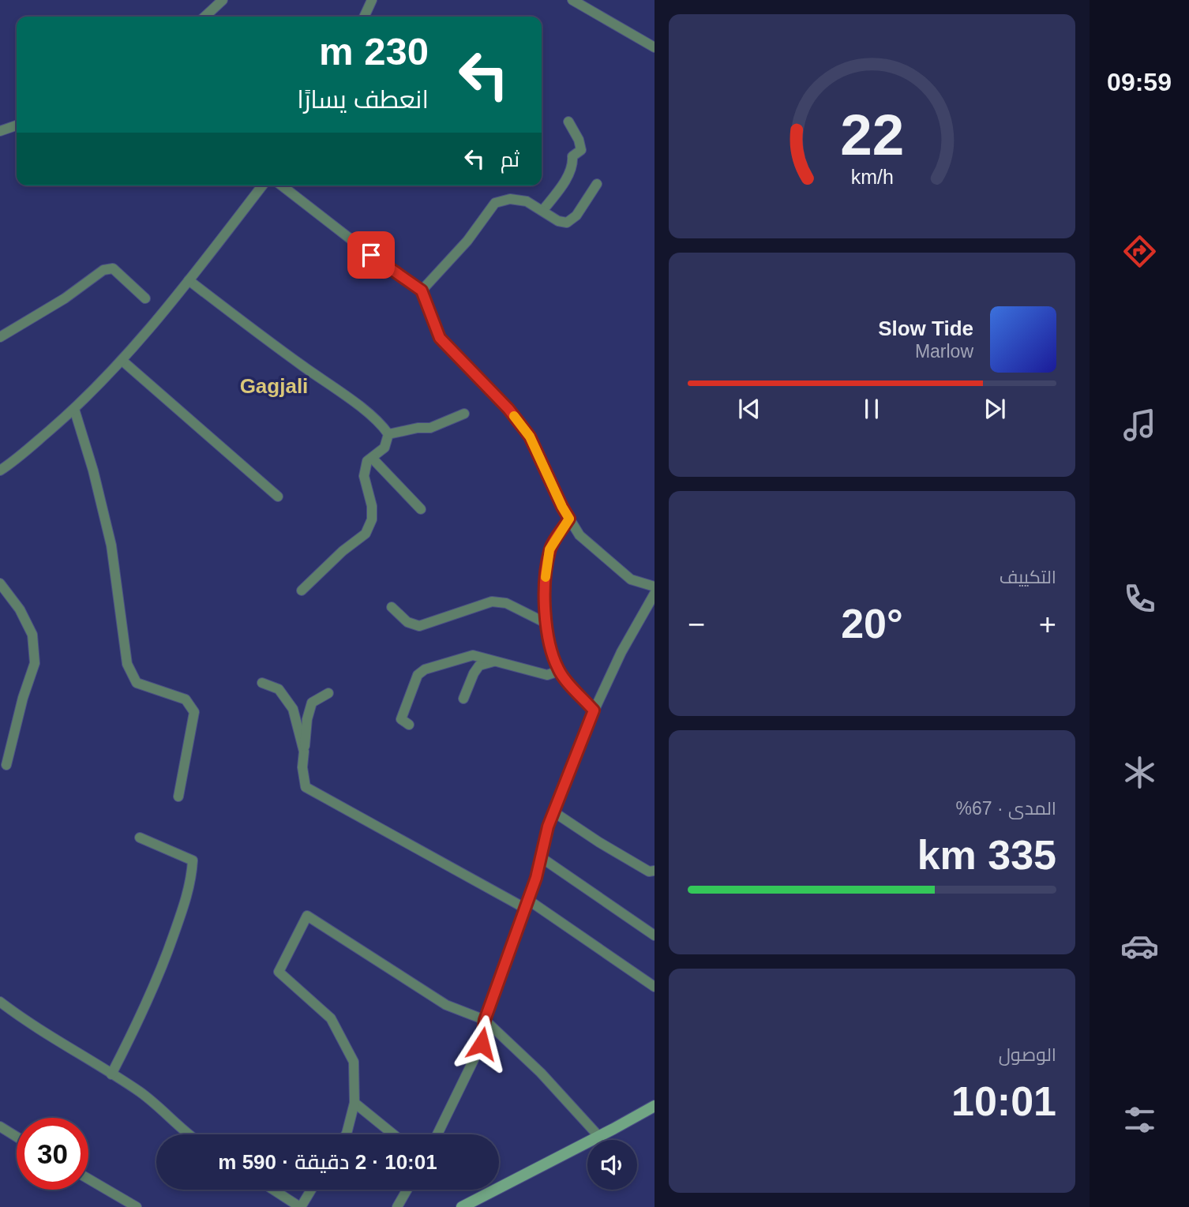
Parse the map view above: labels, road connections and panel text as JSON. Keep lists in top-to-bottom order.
{
  "districts": ["Gagjali"],
  "page": {
    "tabs": "09:59",
    "turn": ["230 m", "انعطف يسارًا"],
    "then": "ثم",
    "song": ["Slow Tide", "Marlow"],
    "tile": [
      "التكييف",
      ["المدى · 67%", "335 km"],
      ["الوصول", "10:01"]
    ],
    "heat": ["−", "20°", "+"],
    "limit": "30",
    "trip": "10:01 · 2 دقيقة · 590 m",
    "gauge": ["22", "km/h"]
  }
}
